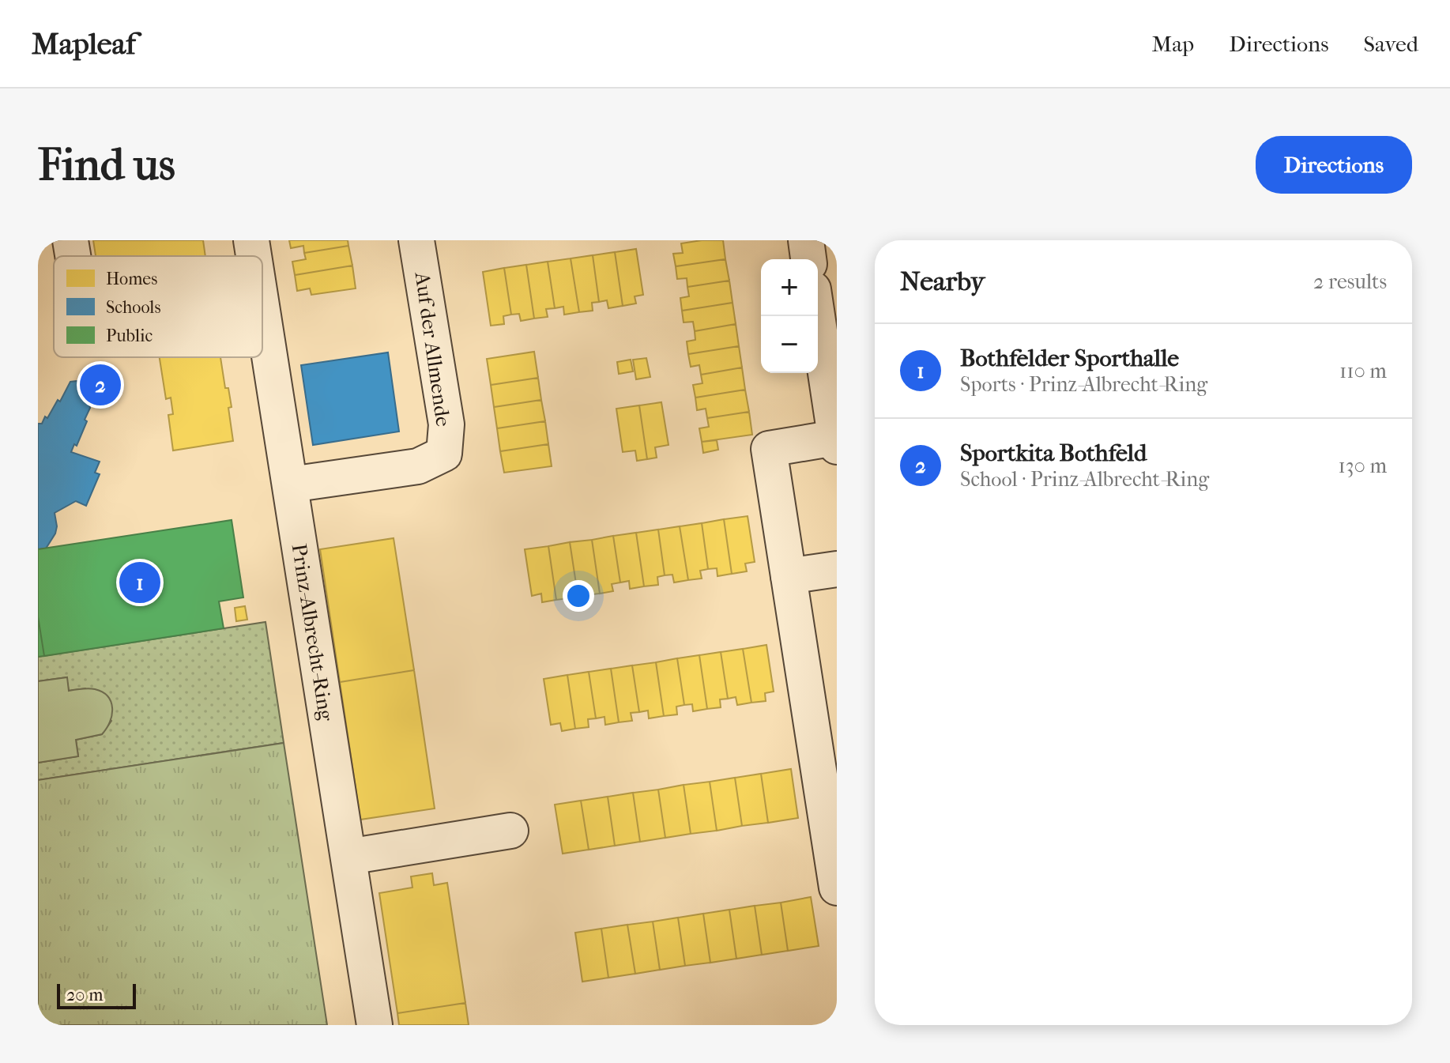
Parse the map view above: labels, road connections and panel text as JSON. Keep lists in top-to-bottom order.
{
  "streets": {
    "street": ["Auf der Allmende", "Prinz-Albrecht-Ring"]
  },
  "crossings": [
    ["Auf der Allmende", "Prinz-Albrecht-Ring"]
  ],
  "legend": ["Homes", "Schools", "Public"],
  "scale_bar": "20 m",
  "page": {
    "header": "Mapleaf",
    "nav": ["Map", "Directions", "Saved"],
    "buttons": "Directions",
    "title": "Find us",
    "heading": ["Nearby", "2 results"],
    "map_buttons": ["+", "−"],
    "list": [
      {
        "mark": "1",
        "name": "Bothfelder Sporthalle",
        "note": "Sports · Prinz-Albrecht-Ring",
        "value": "110 m"
      },
      {
        "mark": "2",
        "name": "Sportkita Bothfeld",
        "note": "School · Prinz-Albrecht-Ring",
        "value": "130 m"
      }
    ],
    "pins": ["2", "1"],
    "scale": "20 m"
  }
}
